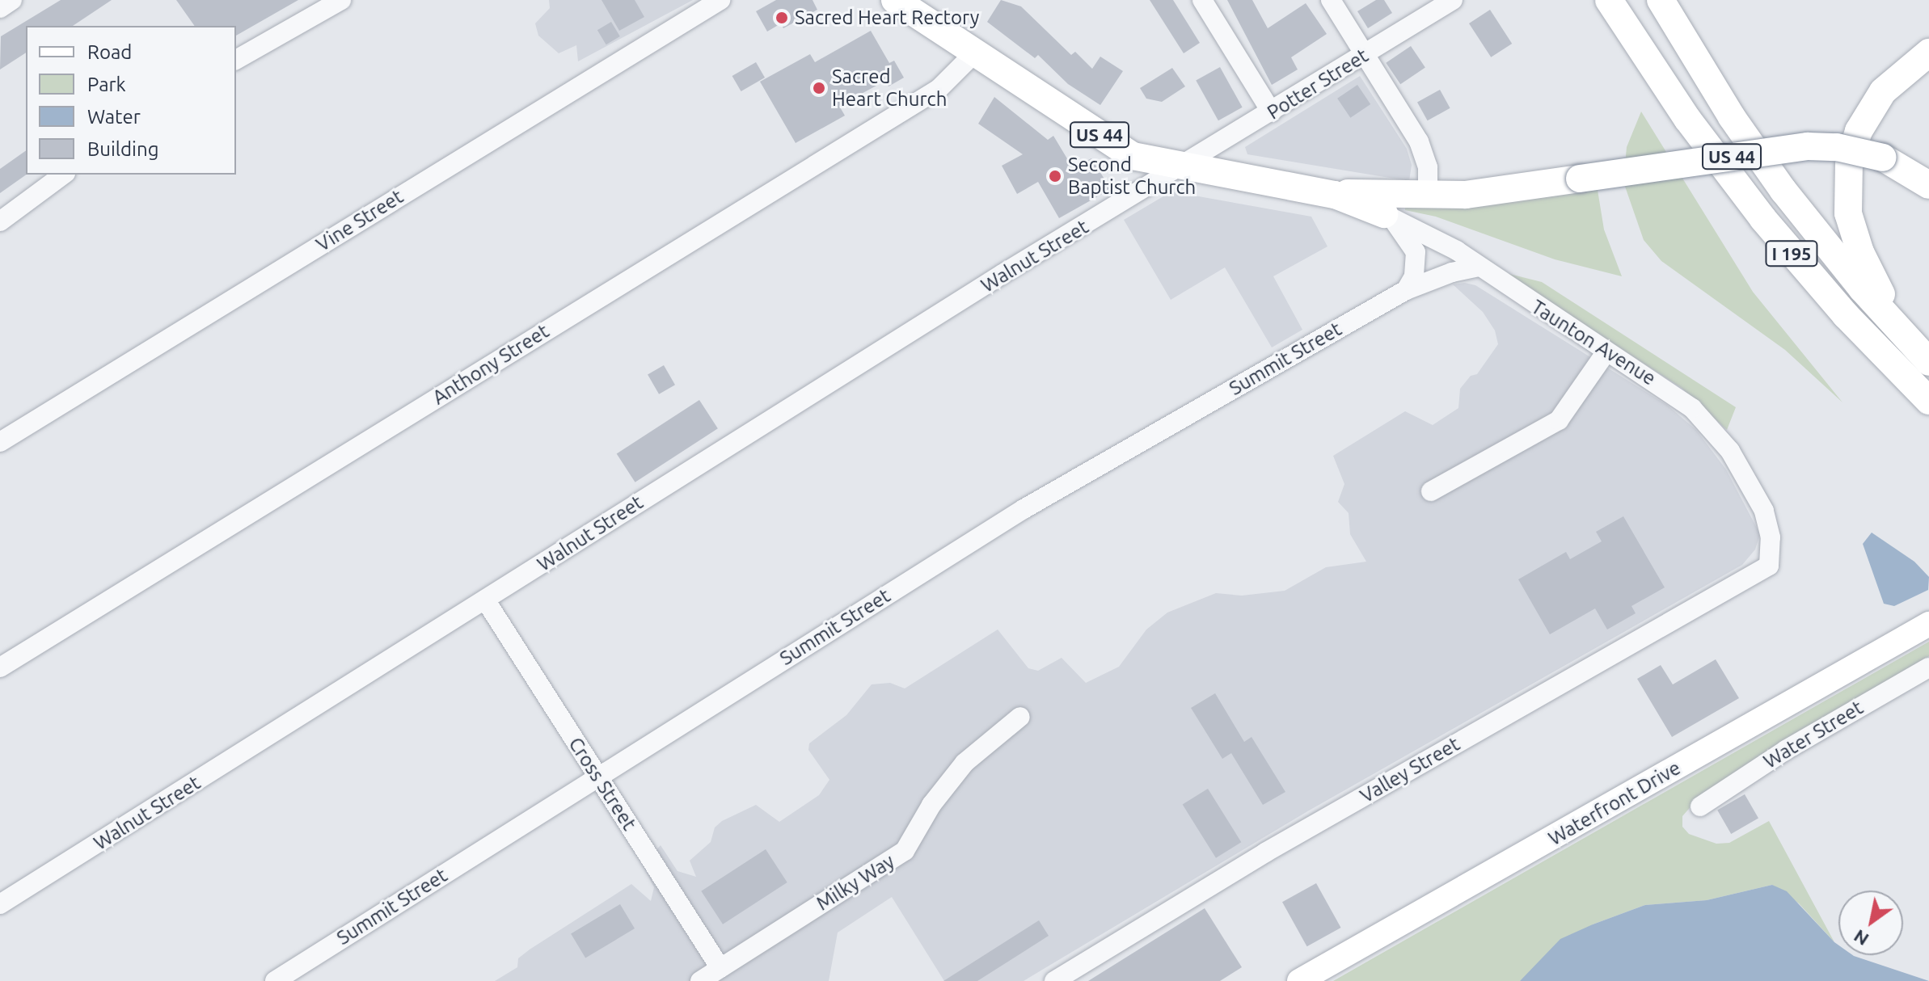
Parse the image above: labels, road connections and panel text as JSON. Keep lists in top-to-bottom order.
{
  "streets": {
    "highway": ["US 44", "I 195", "Taunton Avenue"],
    "main road": ["Waterfront Drive"],
    "street": [
      "Potter Street",
      "Vine Street",
      "Walnut Street",
      "Summit Street",
      "Anthony Street",
      "Water Street",
      "Valley Street",
      "Cross Street",
      "Milky Way"
    ]
  },
  "crossings": [
    ["Potter Street", "Walnut Street"],
    ["Potter Street", "Taunton Avenue"],
    ["US 44", "Taunton Avenue"],
    ["Walnut Street", "Taunton Avenue"],
    ["Walnut Street", "Cross Street"],
    ["Taunton Avenue", "Summit Street"],
    ["Taunton Avenue", "Anthony Street"],
    ["Taunton Avenue", "Valley Street"],
    ["Summit Street", "Cross Street"],
    ["Cross Street", "Milky Way"]
  ],
  "places": ["Sacred Heart Rectory", "Sacred Heart Church", "Second Baptist Church"],
  "legend": [
    "Road",
    "Park",
    "Water",
    "Building"
  ],
  "north": "bottom left"
}
